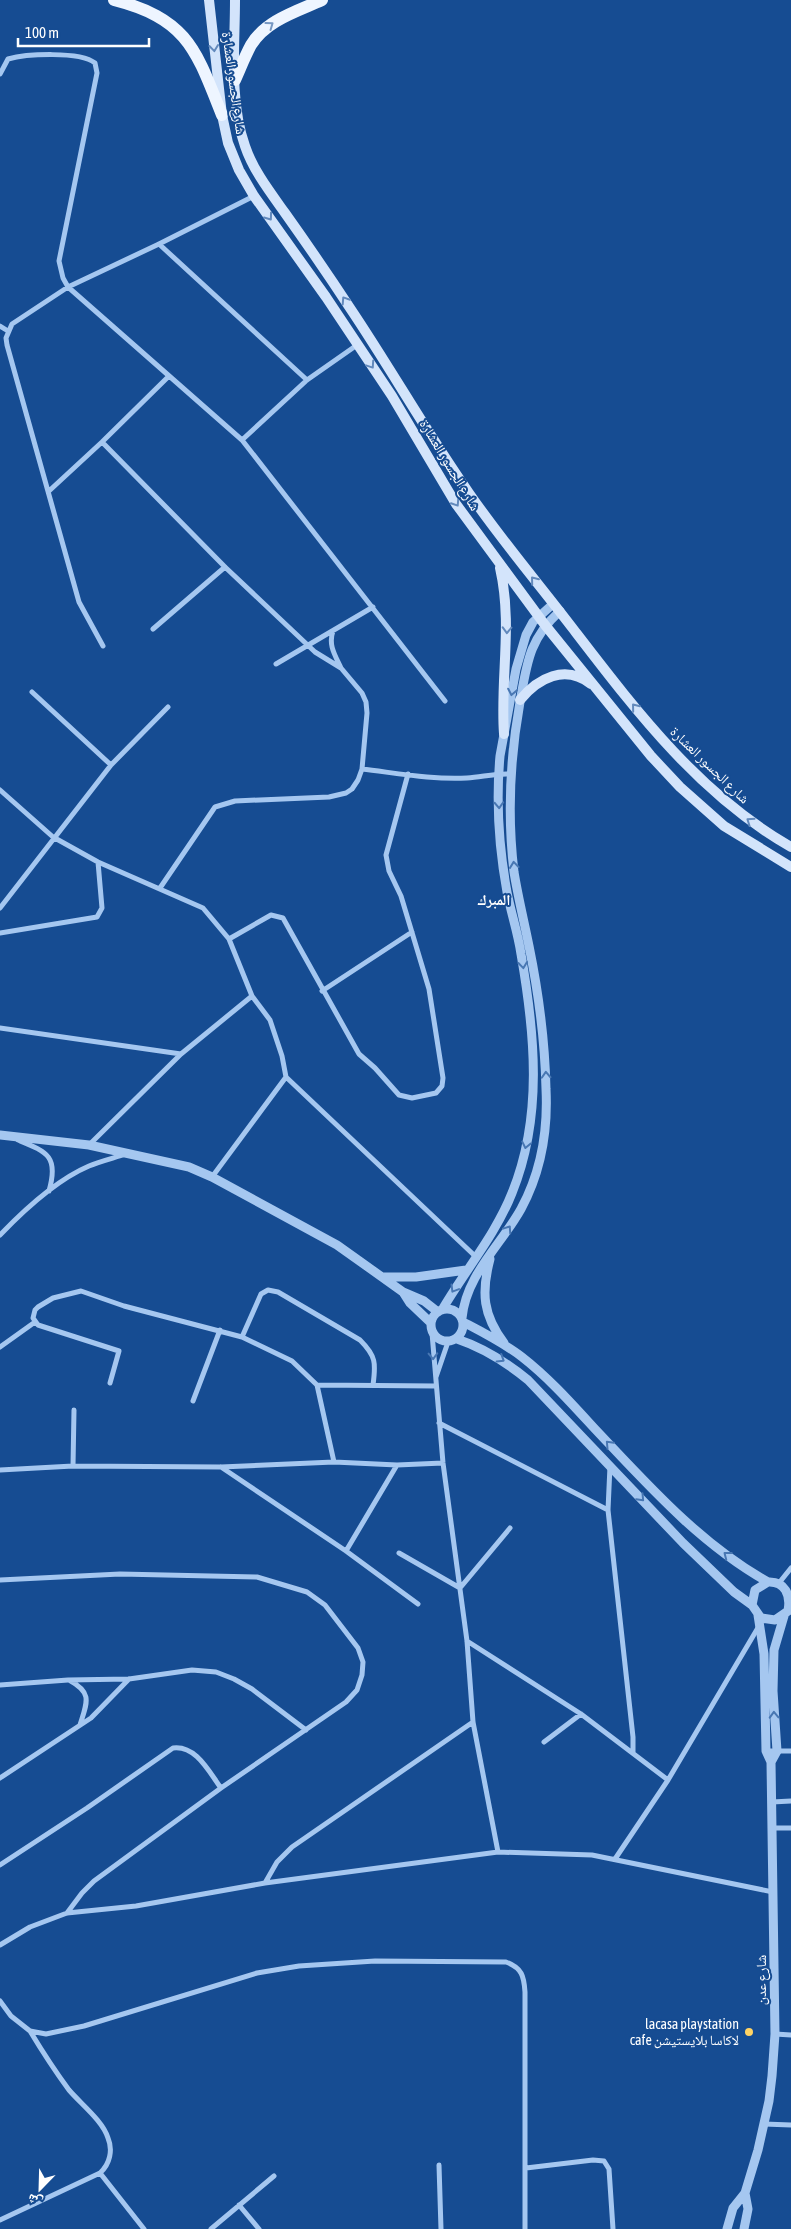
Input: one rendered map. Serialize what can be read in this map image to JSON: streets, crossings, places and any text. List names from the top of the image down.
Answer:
{
  "streets": {
    "main road": ["شارع الجسور العشارة"],
    "street": ["شارع عدن"]
  },
  "districts": ["المبرك"],
  "places": ["lacasa playstation cafe لاكاسا بلايستيشن"],
  "scale_bar": "100 m",
  "north": "bottom left"
}
